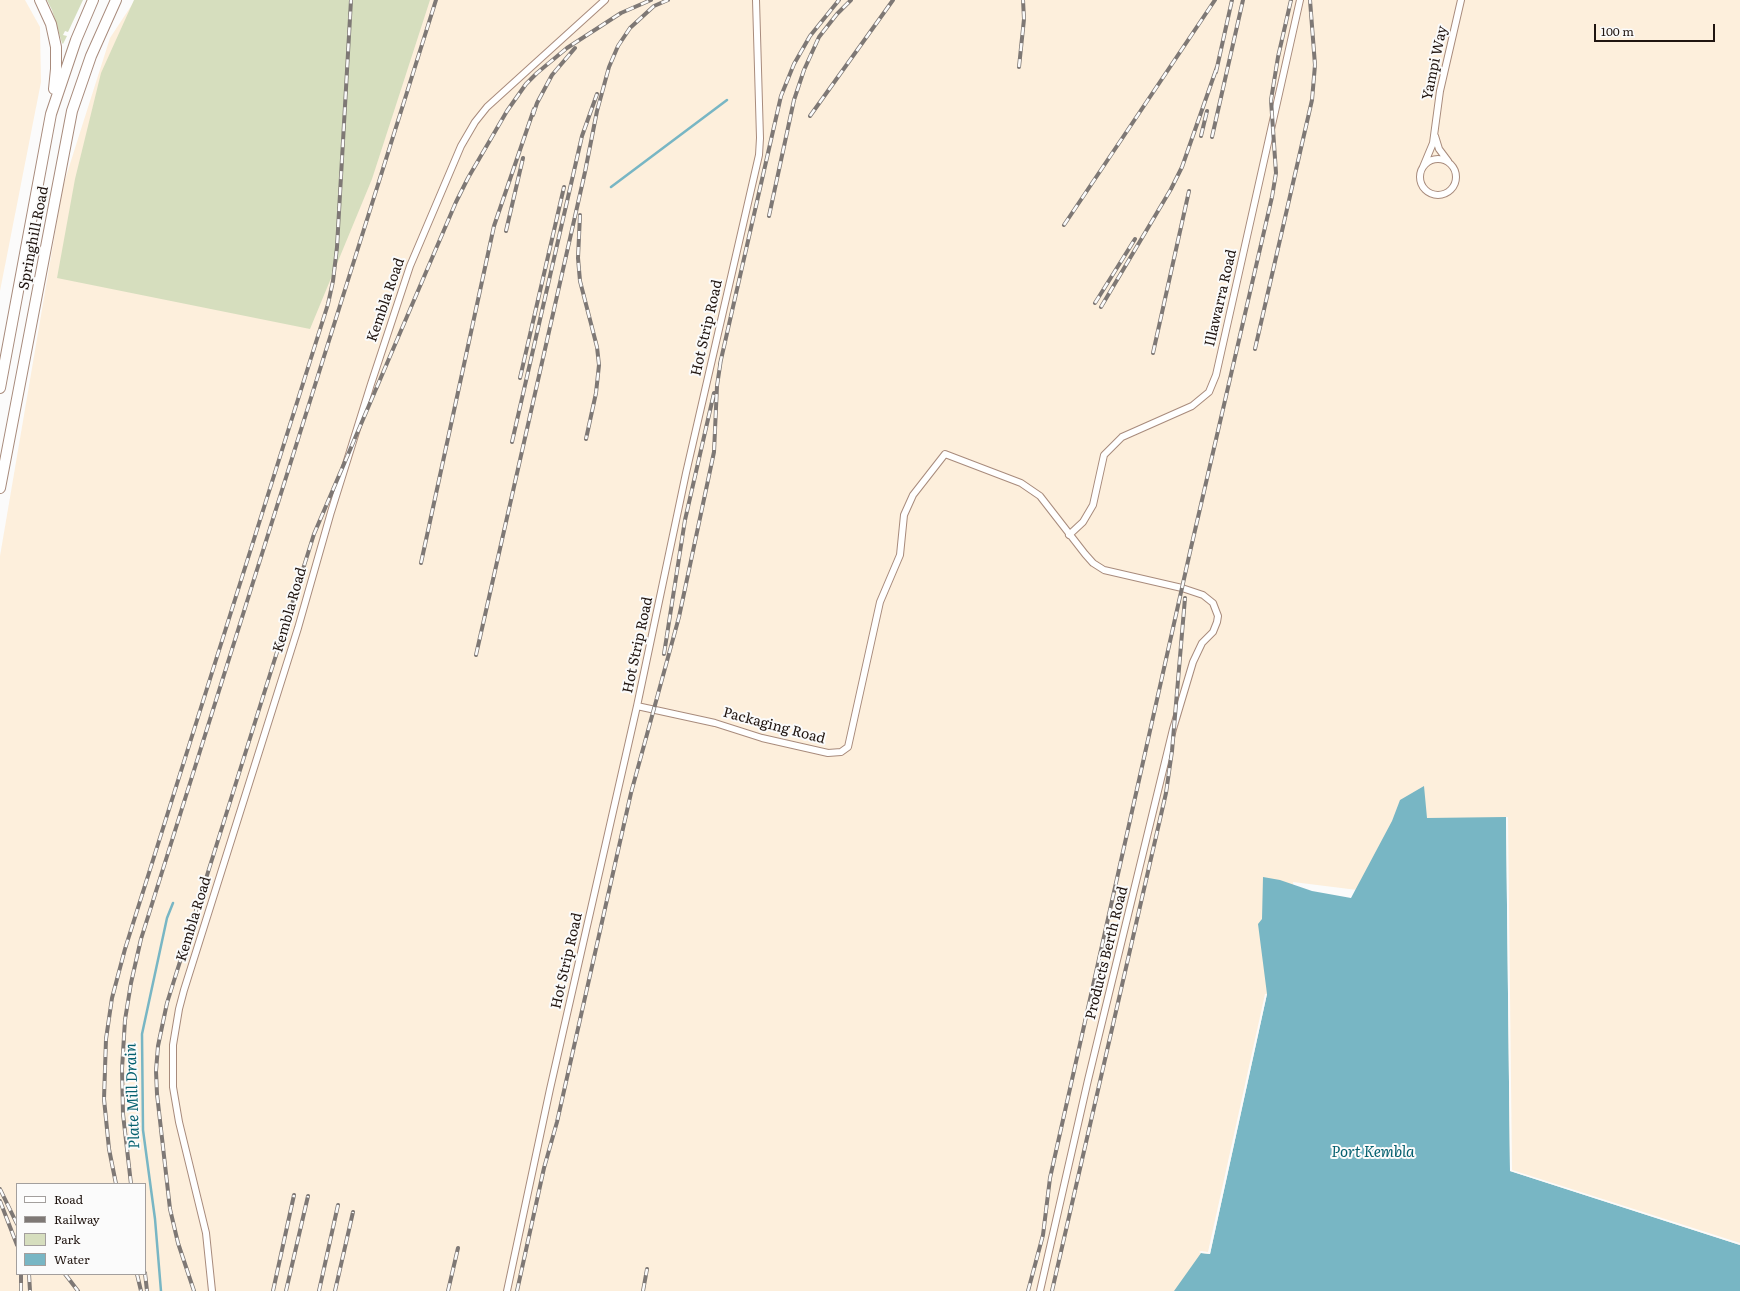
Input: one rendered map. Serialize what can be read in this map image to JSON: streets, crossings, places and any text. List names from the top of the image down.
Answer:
{
  "streets": {
    "main road": ["Springhill Road"],
    "street": [
      "Yampi Way",
      "Illawarra Road",
      "Kembla Road",
      "Hot Strip Road",
      "Packaging Road",
      "Products Berth Road"
    ]
  },
  "crossings": [
    ["Illawarra Road", "Packaging Road"],
    ["Illawarra Road", "Products Berth Road"],
    ["Hot Strip Road", "Packaging Road"],
    ["Packaging Road", "Products Berth Road"]
  ],
  "water": ["Plate Mill Drain", "Port Kembla"],
  "legend": [
    "Road",
    "Railway",
    "Park",
    "Water"
  ],
  "scale_bar": "100 m"
}
